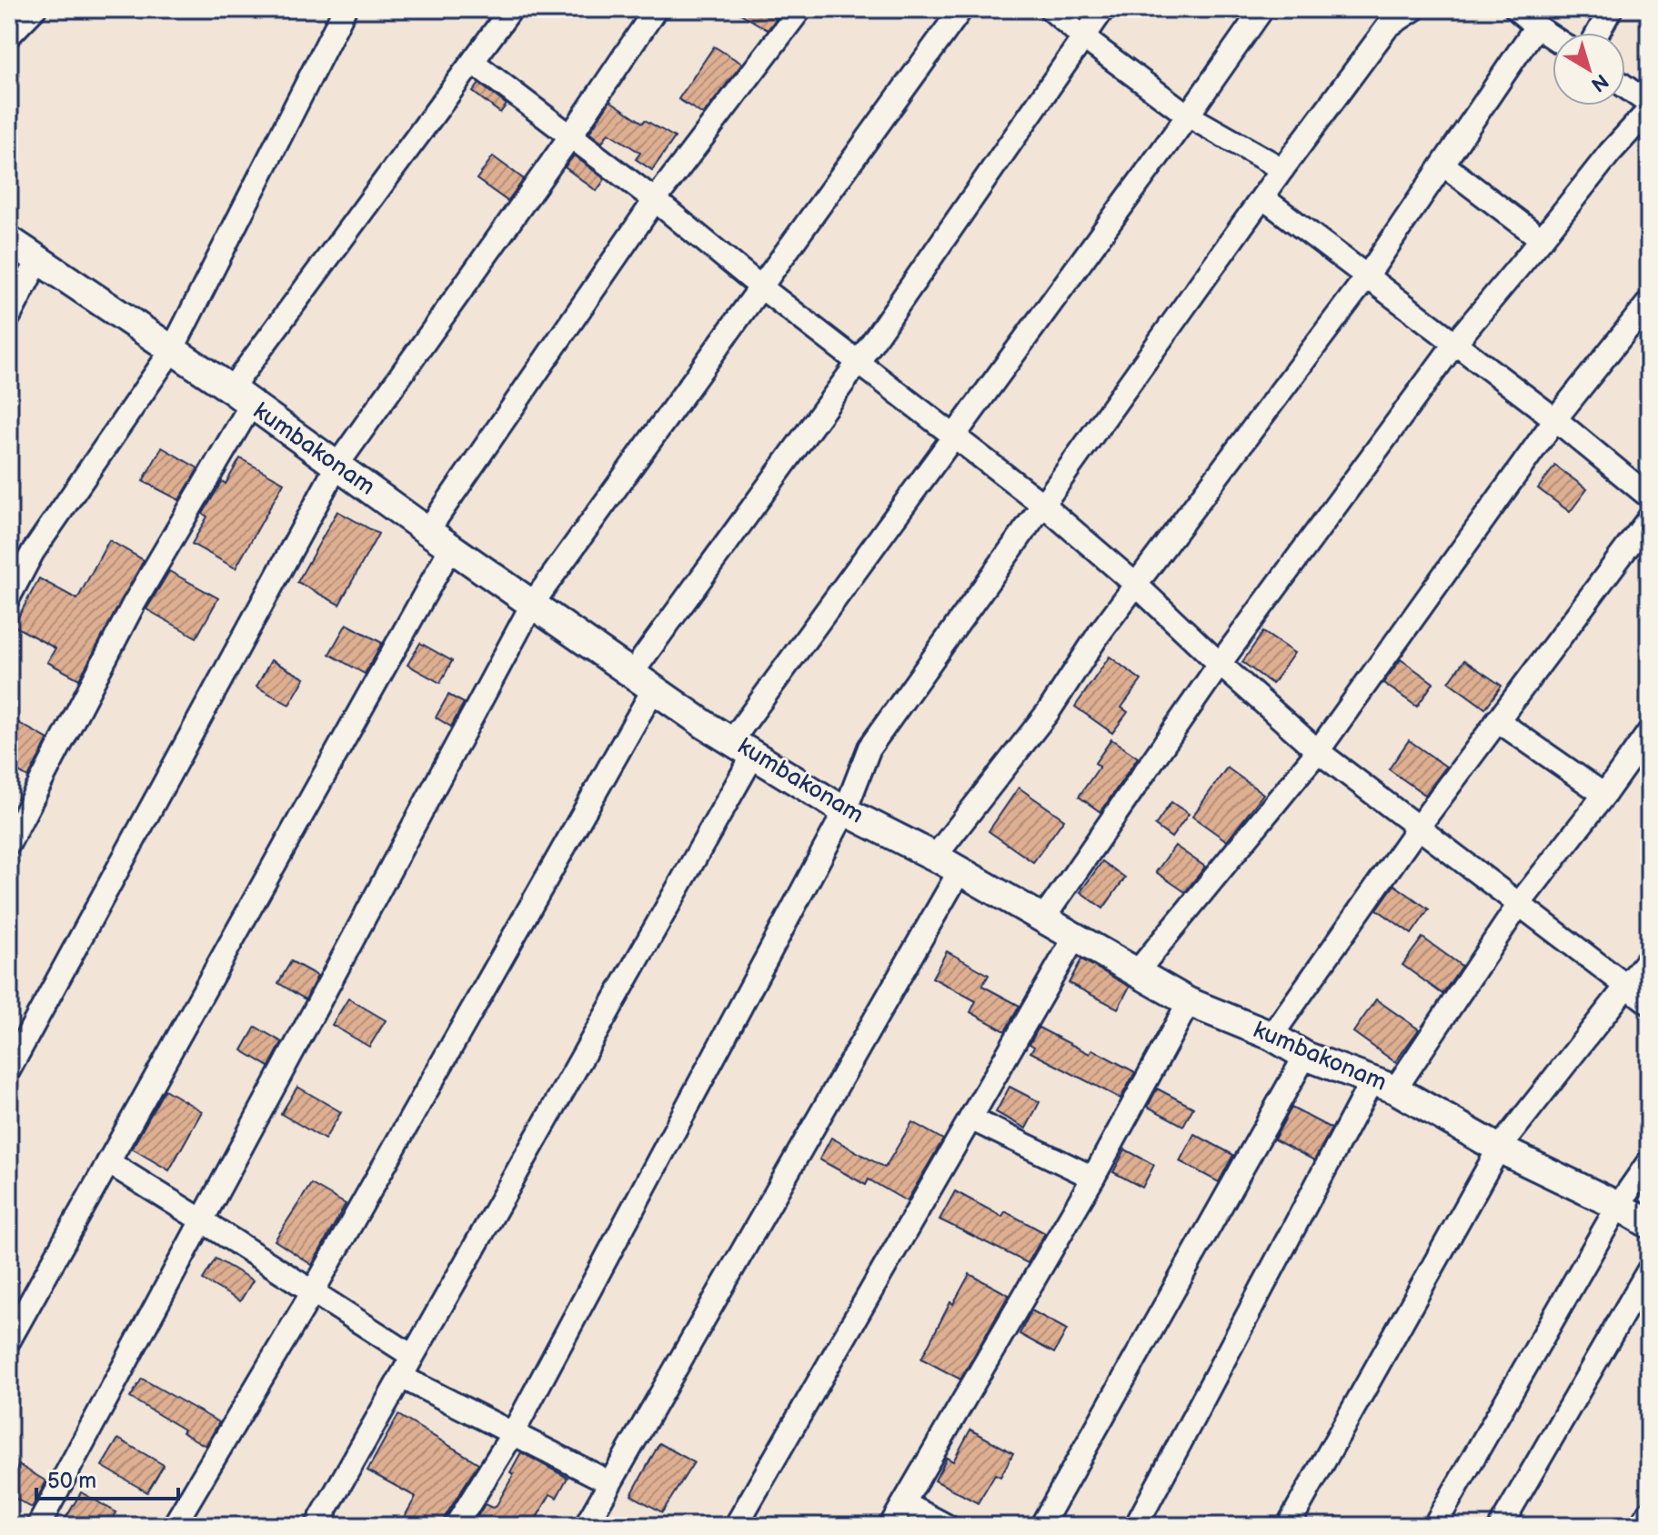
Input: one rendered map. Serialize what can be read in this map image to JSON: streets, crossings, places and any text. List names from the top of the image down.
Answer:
{
  "streets": {
    "street": ["kumbakonam"]
  },
  "scale_bar": "50 m",
  "north": "bottom right"
}
